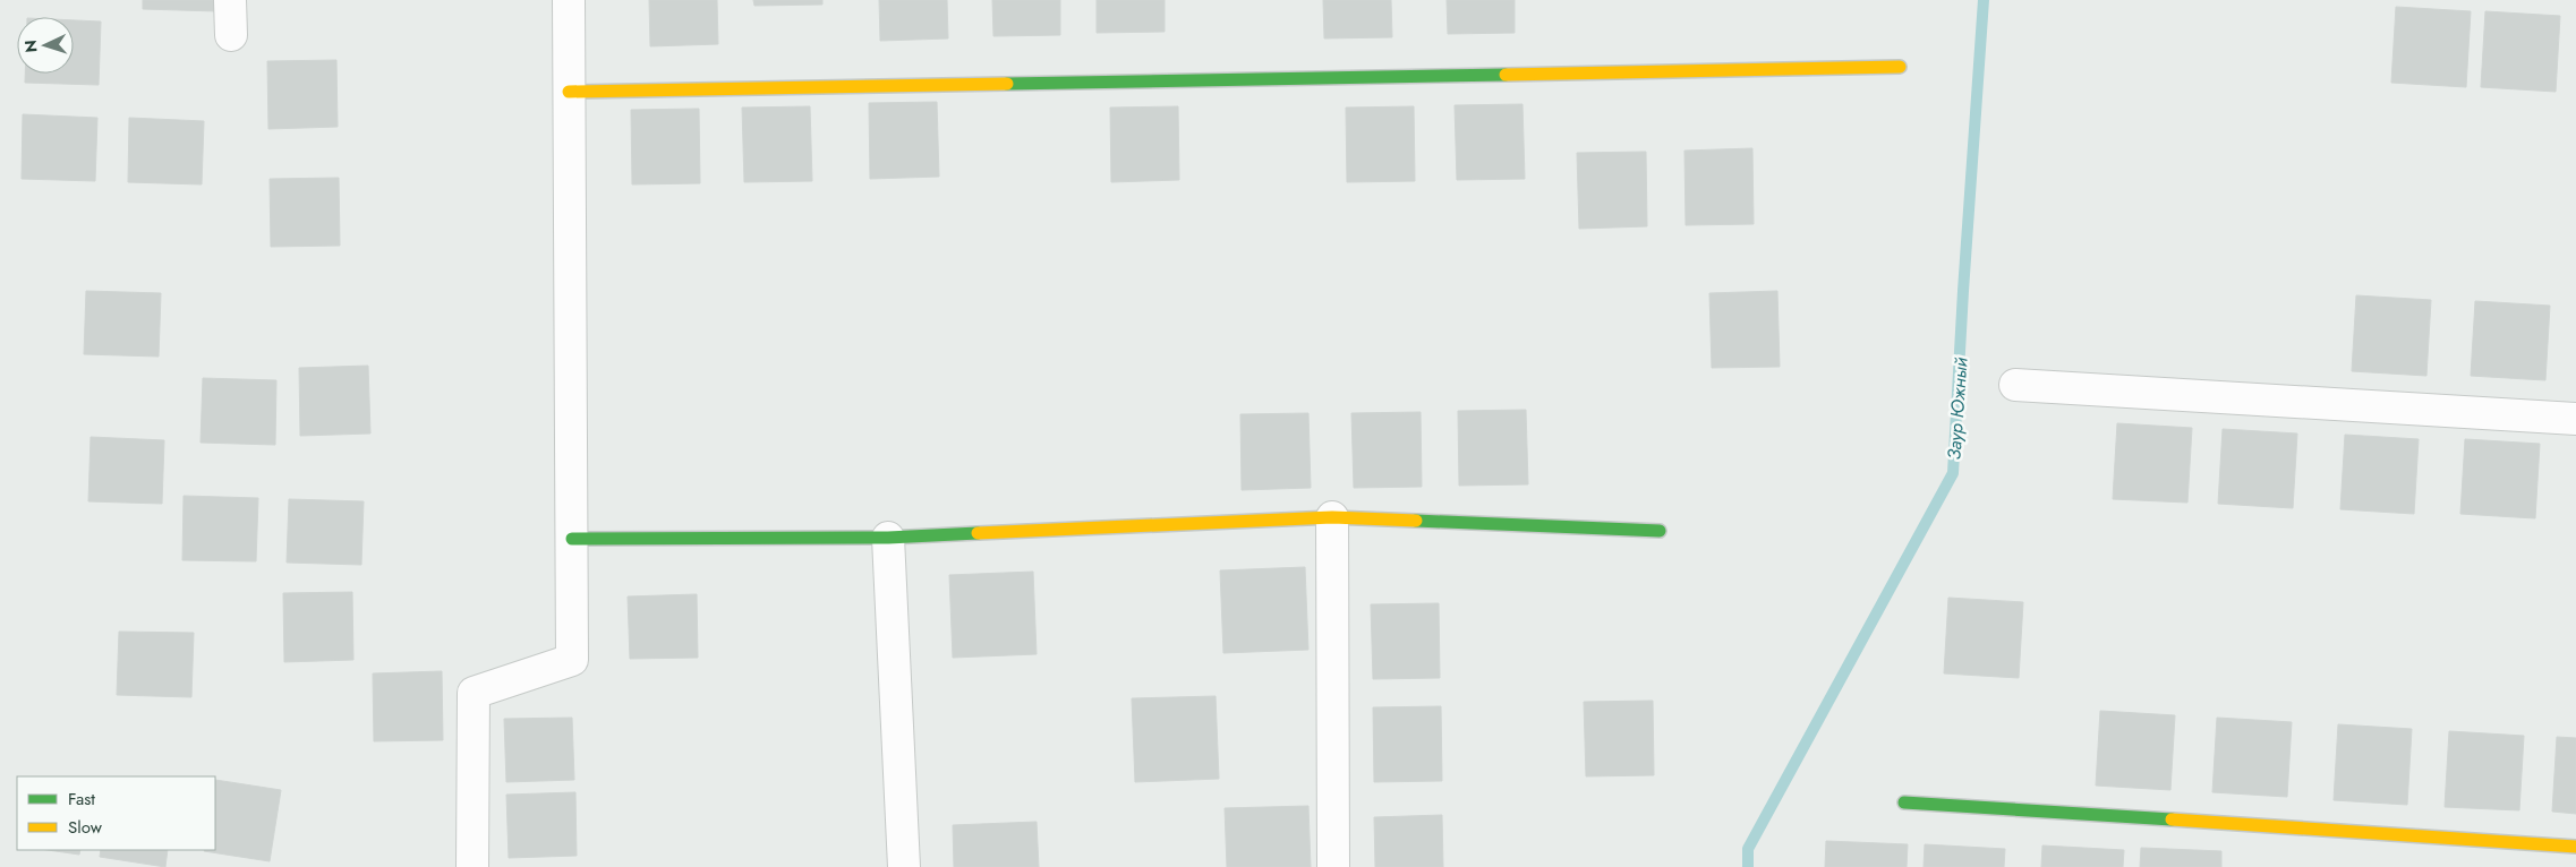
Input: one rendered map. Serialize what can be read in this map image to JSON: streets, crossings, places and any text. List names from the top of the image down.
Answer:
{
  "water": ["Заур Южный"],
  "legend": ["Fast", "Slow"],
  "north": "left"
}
